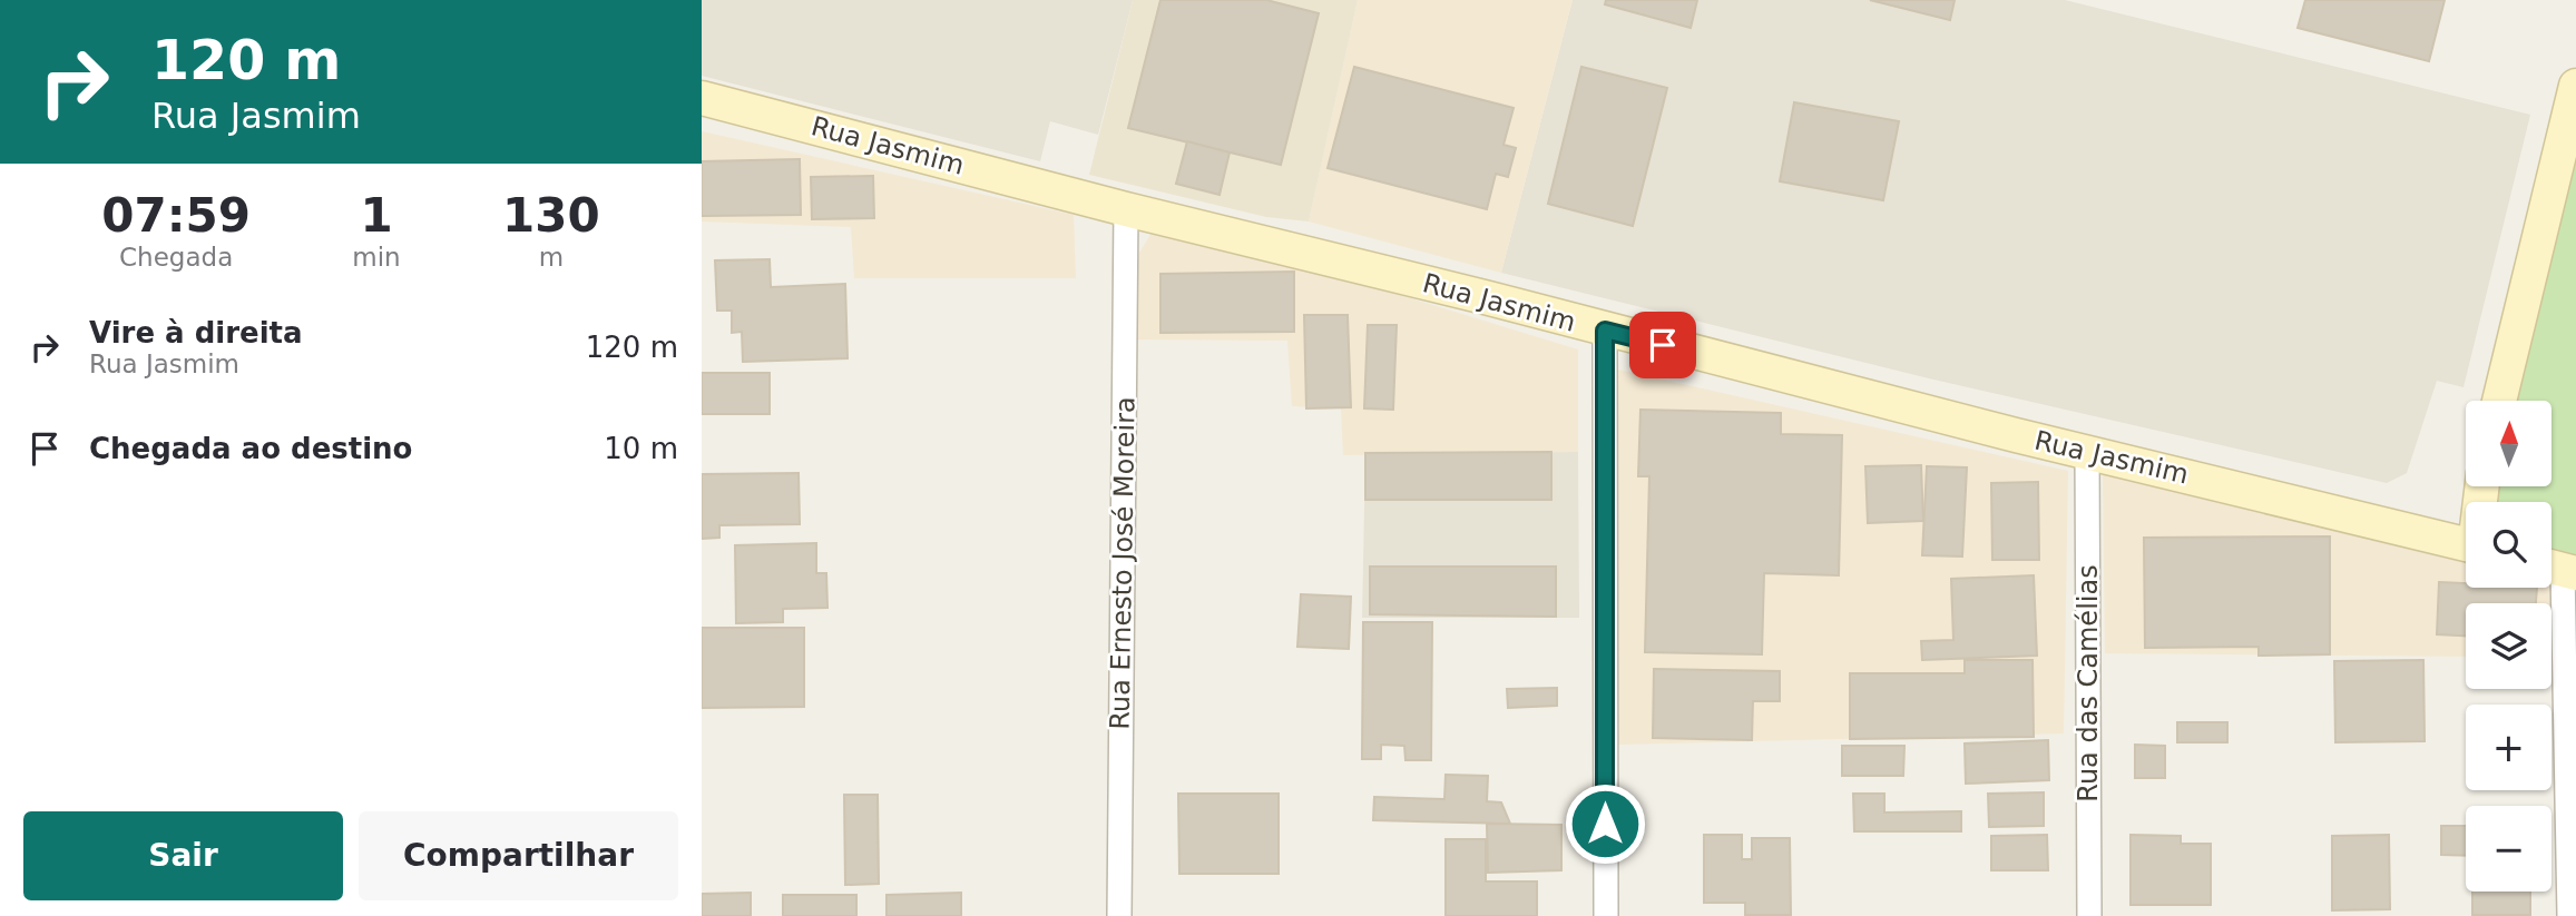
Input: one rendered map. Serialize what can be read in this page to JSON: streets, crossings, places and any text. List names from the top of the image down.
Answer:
{
  "streets": {
    "main road": ["Rua Jasmim"],
    "street": ["Rua Ernesto José Moreira", "Rua das Camélias"]
  },
  "crossings": [
    ["Rua Jasmim", "Rua Ernesto José Moreira"],
    ["Rua Jasmim", "Rua das Camélias"]
  ],
  "north": "top",
  "page": {
    "turn": ["120 m", "Rua Jasmim"],
    "eta": [
      "07:59",
      "Chegada",
      "1",
      "min",
      "130",
      "m"
    ],
    "list": [
      {
        "name": "Vire à direita",
        "note": "Rua Jasmim",
        "value": "120 m"
      },
      {
        "name": "Chegada ao destino",
        "value": "10 m"
      }
    ],
    "map_buttons": ["+", "−"],
    "buttons": ["Sair", "Compartilhar"]
  }
}
